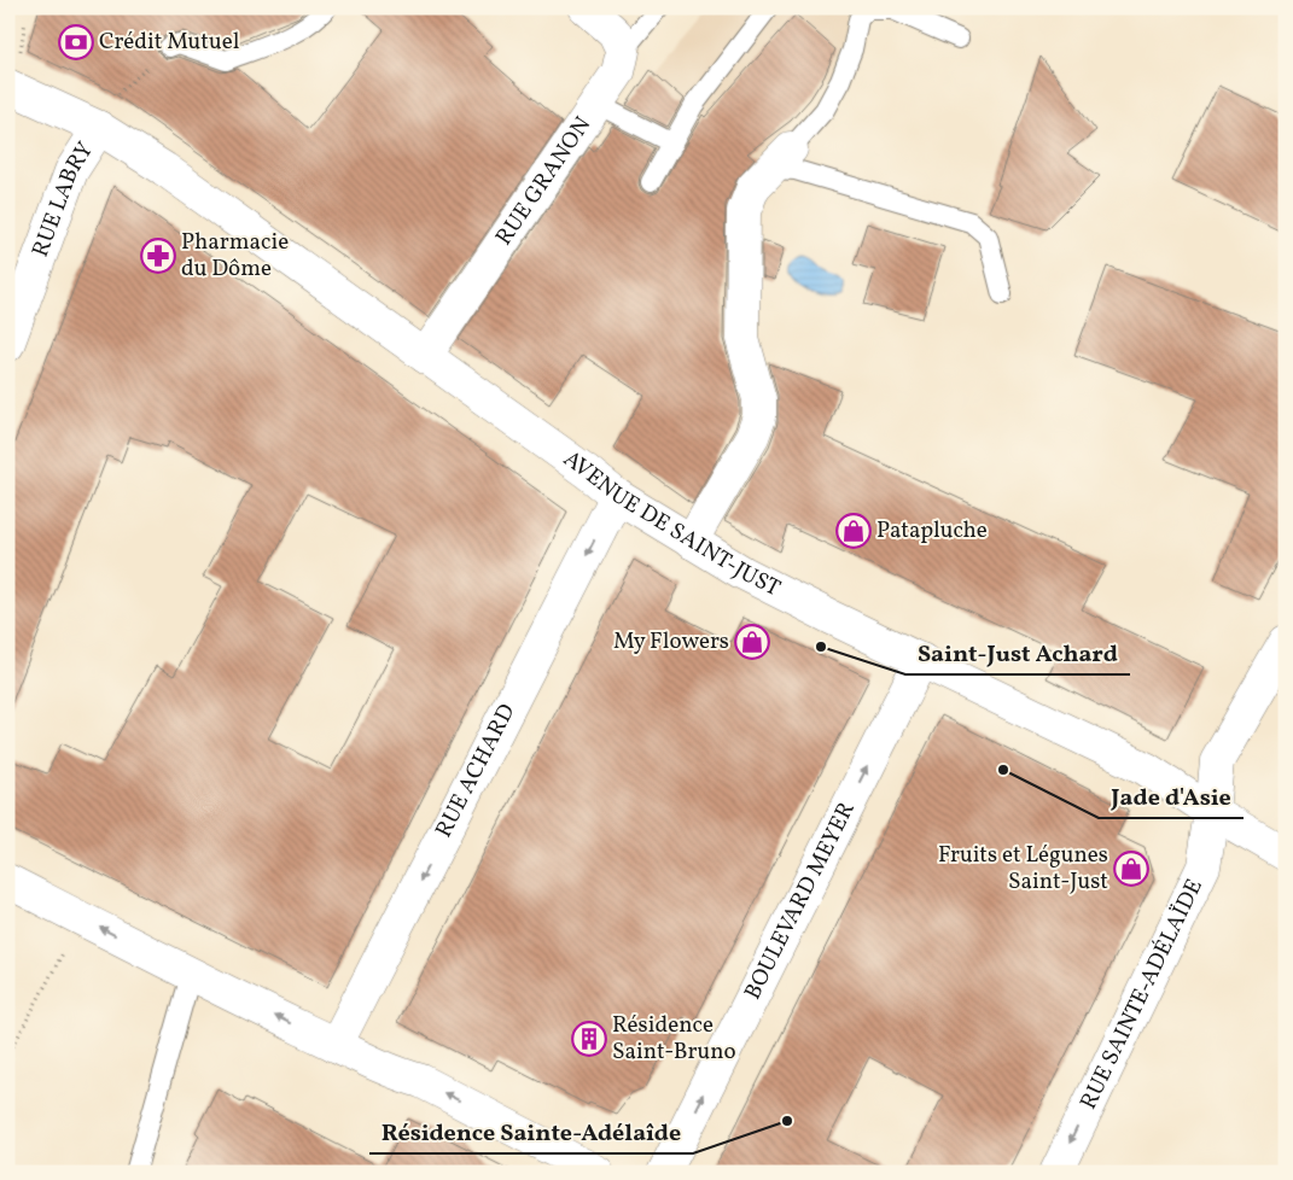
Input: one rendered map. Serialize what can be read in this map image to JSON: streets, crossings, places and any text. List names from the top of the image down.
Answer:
{
  "streets": {
    "street": [
      "RUE GRANON",
      "RUE LABRY",
      "AVENUE DE SAINT-JUST",
      "RUE ACHARD",
      "BOULEVARD MEYER",
      "RUE SAINTE-ADÉLAÏDE"
    ]
  },
  "crossings": [
    ["RUE GRANON", "AVENUE DE SAINT-JUST"],
    ["RUE LABRY", "AVENUE DE SAINT-JUST"],
    ["AVENUE DE SAINT-JUST", "RUE ACHARD"],
    ["AVENUE DE SAINT-JUST", "BOULEVARD MEYER"],
    ["AVENUE DE SAINT-JUST", "RUE SAINTE-ADÉLAÏDE"]
  ],
  "one_way": ["RUE ACHARD", "BOULEVARD MEYER", "RUE SAINTE-ADÉLAÏDE"],
  "places": {
    "bank": ["Crédit Mutuel"],
    "pharmacy": ["Pharmacie du Dôme"],
    "shop": ["Patapluche", "My Flowers", "Fruits et Légunes Saint-Just"],
    "other": ["Saint-Just Achard", "Jade d'Asie", "Résidence Sainte-Adélaîde"],
    "building": ["Résidence Saint-Bruno"]
  }
}
